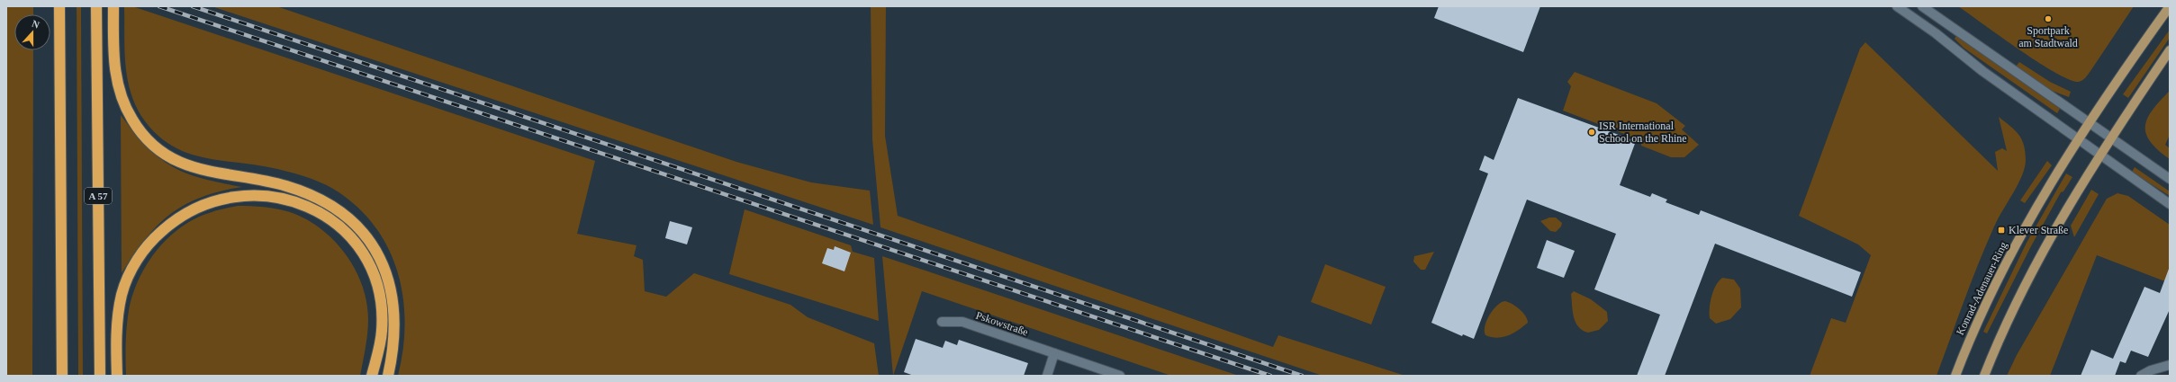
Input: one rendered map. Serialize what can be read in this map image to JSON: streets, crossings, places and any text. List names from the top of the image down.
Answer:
{
  "streets": {
    "highway": ["A 57"],
    "main road": ["Konrad-Adenauer-Ring"],
    "street": ["Pskowstraße"]
  },
  "places": {
    "other": ["Sportpark am Stadtwald", "ISR International School on the Rhine"],
    "transit": ["Klever Straße"]
  },
  "north": "top"
}
